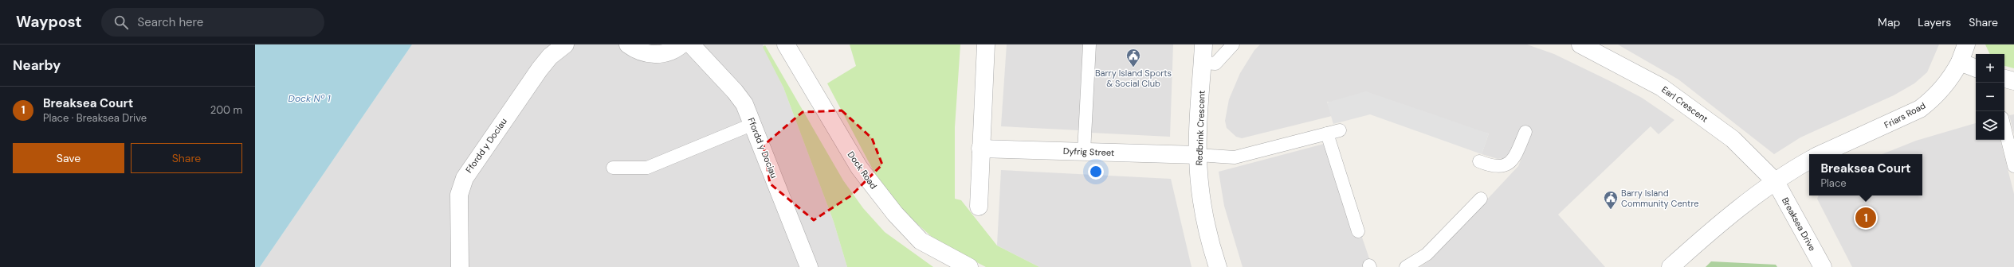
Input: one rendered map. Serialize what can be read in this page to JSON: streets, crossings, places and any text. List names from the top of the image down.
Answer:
{
  "streets": {
    "street": [
      "Earl Crescent",
      "Friars Road",
      "Redbrink Crescent",
      "Ffordd y Dociau",
      "Dyfrig Street",
      "Dock Road",
      "Breaksea Drive"
    ]
  },
  "crossings": [
    ["Earl Crescent", "Breaksea Drive"],
    ["Redbrink Crescent", "Dyfrig Street"]
  ],
  "water": ["Dock Nº 1"],
  "places": {
    "public building": ["Barry Island Sports & Social Club", "Barry Island Community Centre"]
  },
  "page": {
    "header": "Waypost",
    "search": "Search here",
    "nav": ["Map", "Layers", "Share"],
    "heading": "Nearby",
    "map_buttons": ["+", "−"],
    "list": [
      {
        "mark": "1",
        "name": "Breaksea Court",
        "note": "Place · Breaksea Drive",
        "value": "200 m"
      }
    ],
    "buttons": ["Save", "Share"],
    "popup": ["Breaksea Court", "Place"],
    "pins": "1"
  }
}
